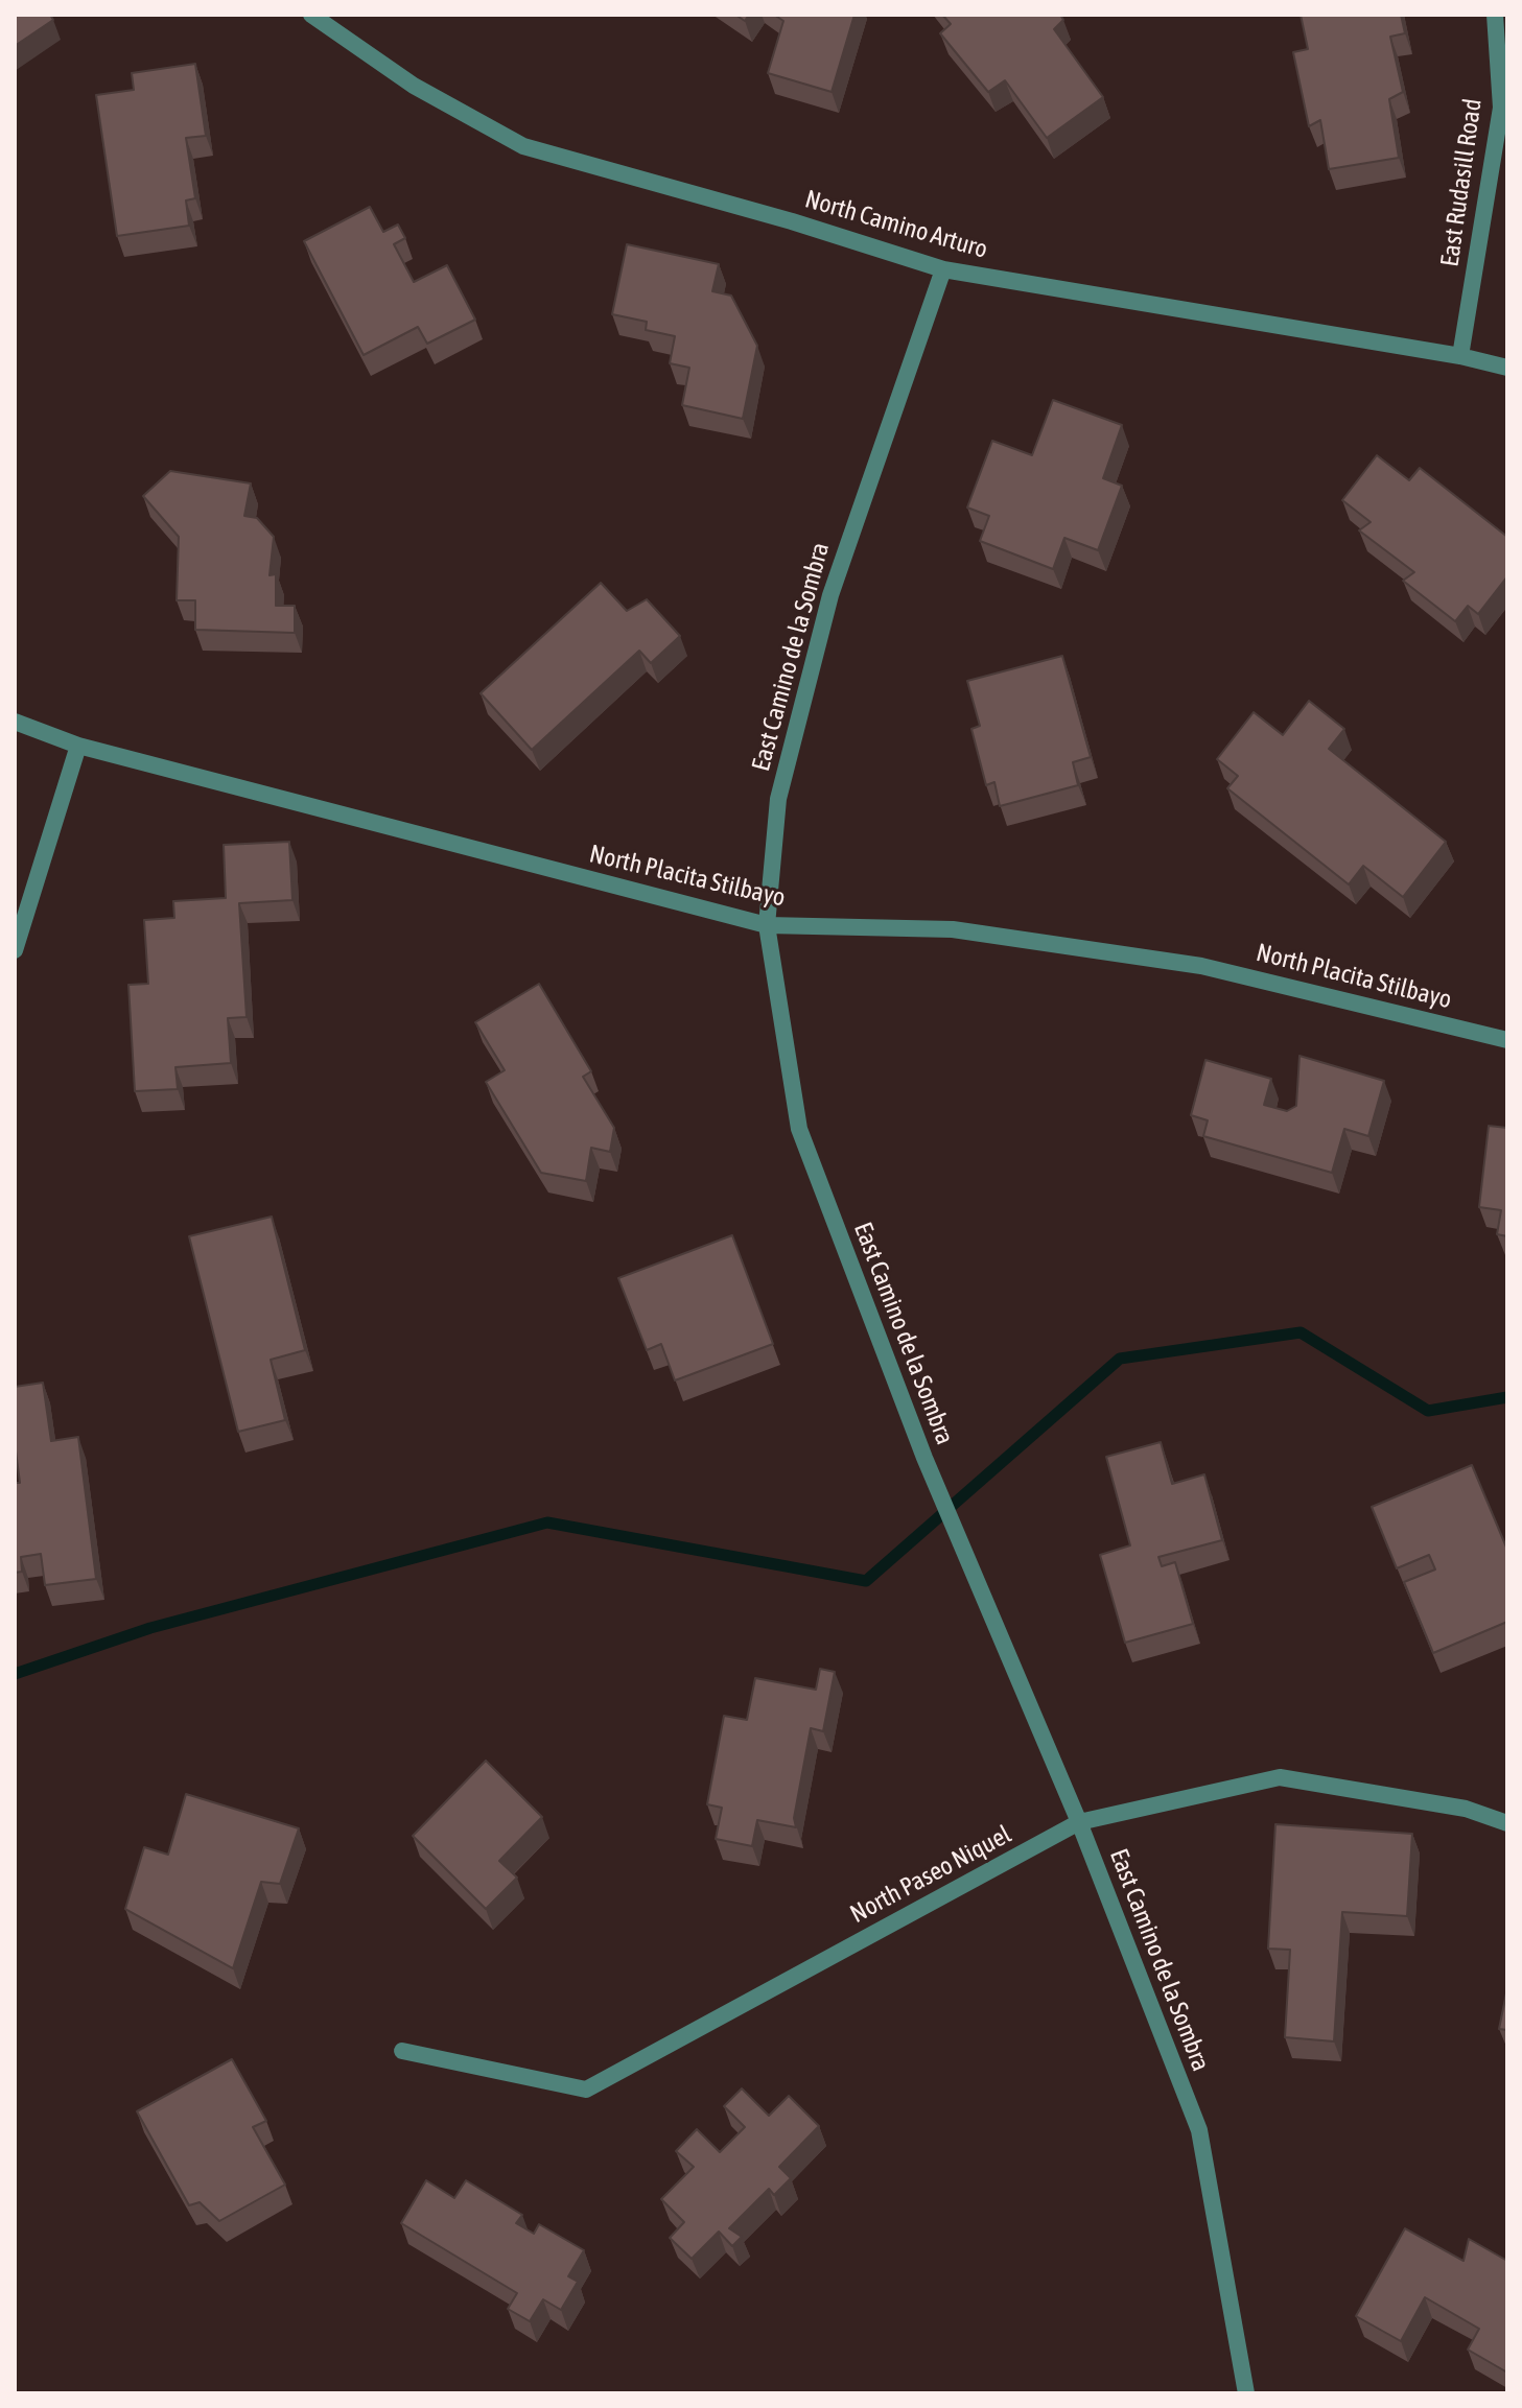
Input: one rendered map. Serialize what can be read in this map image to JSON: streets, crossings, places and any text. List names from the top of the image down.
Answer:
{
  "streets": {
    "street": [
      "East Rudasill Road",
      "North Camino Arturo",
      "East Camino de la Sombra",
      "North Placita Stilbayo",
      "North Paseo Niquel"
    ]
  },
  "crossings": [
    ["East Rudasill Road", "North Camino Arturo"],
    ["North Camino Arturo", "East Camino de la Sombra"],
    ["East Camino de la Sombra", "North Placita Stilbayo"],
    ["East Camino de la Sombra", "North Paseo Niquel"]
  ]
}
